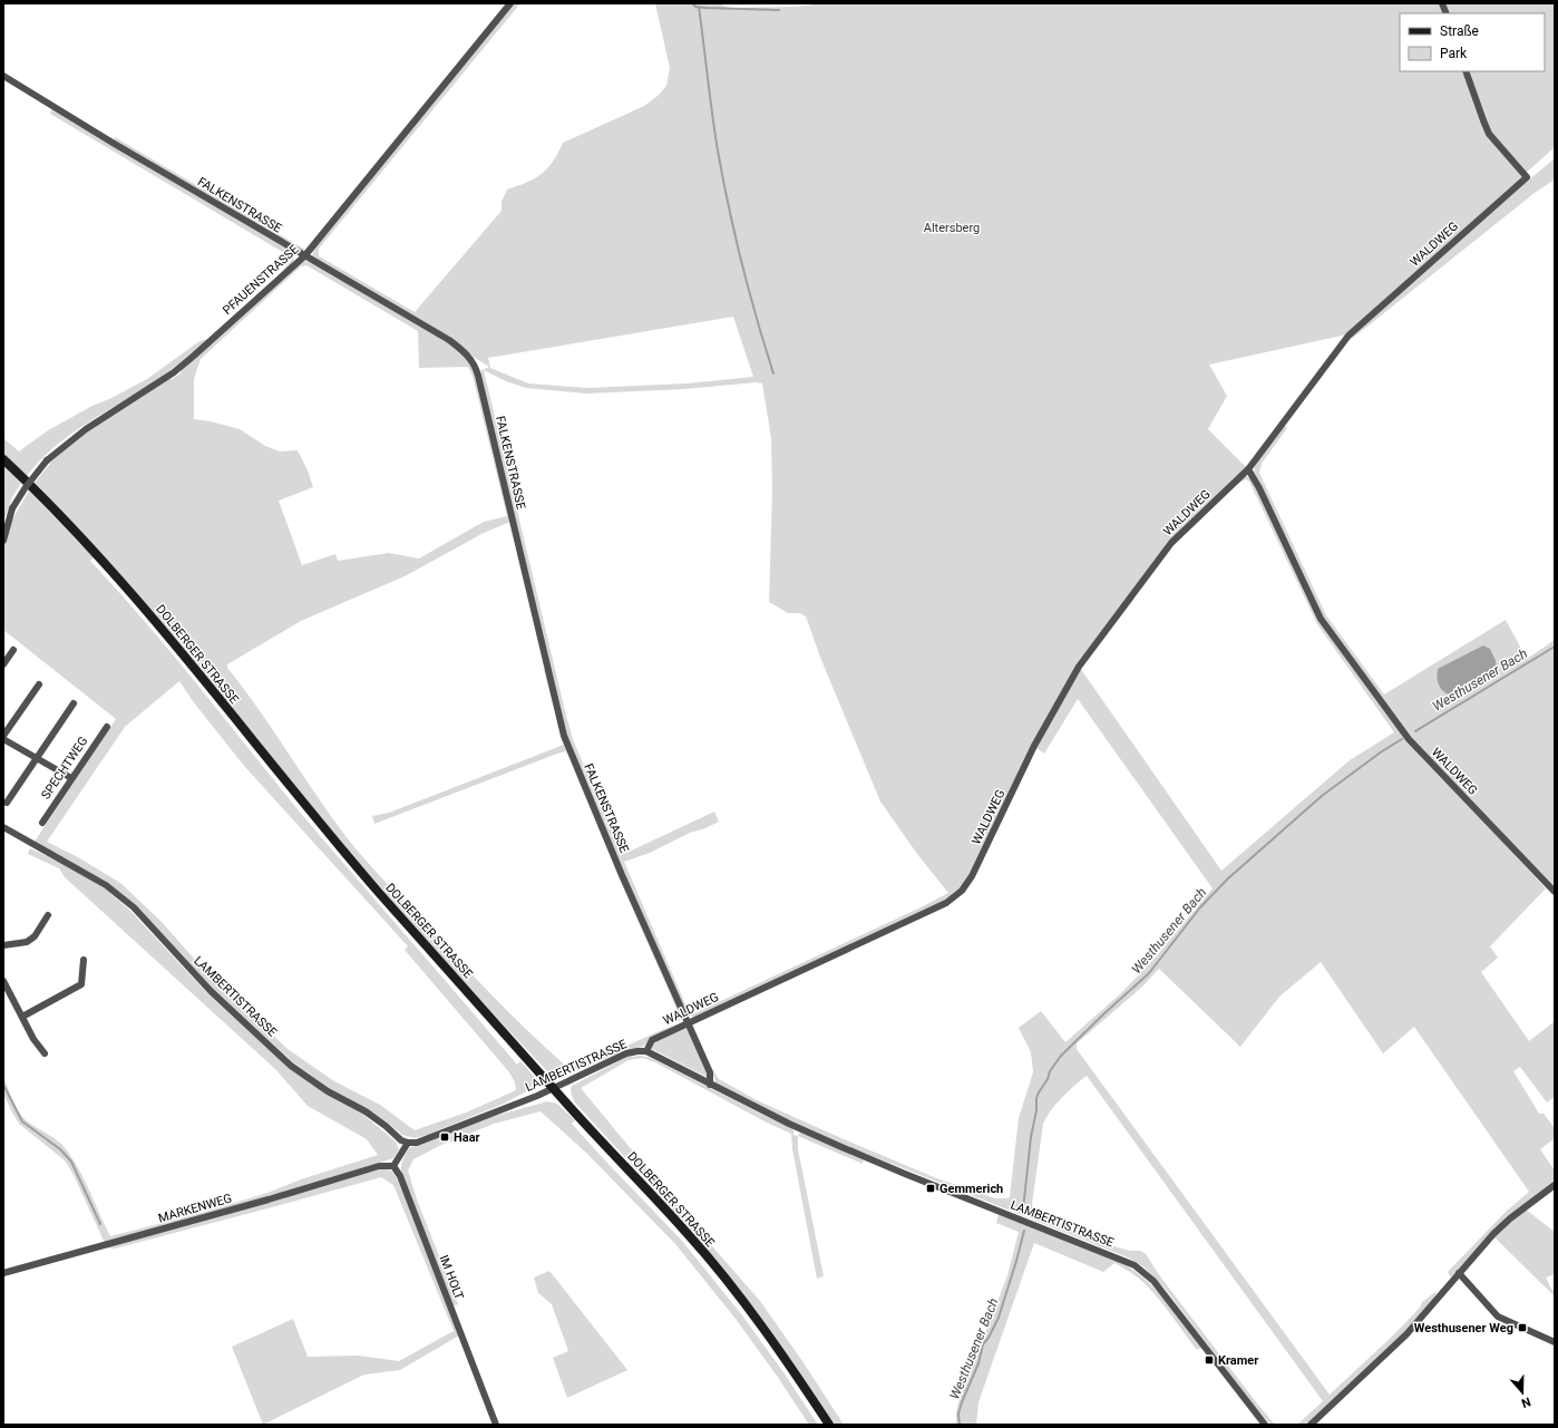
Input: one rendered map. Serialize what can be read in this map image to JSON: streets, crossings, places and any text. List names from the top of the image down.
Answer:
{
  "streets": {
    "main road": ["DOLBERGER STRASSE"],
    "street": [
      "FALKENSTRASSE",
      "WALDWEG",
      "PFAUENSTRASSE",
      "SPECHTWEG",
      "LAMBERTISTRASSE",
      "MARKENWEG",
      "IM HOLT"
    ]
  },
  "crossings": [
    ["FALKENSTRASSE", "WALDWEG"],
    ["FALKENSTRASSE", "PFAUENSTRASSE"],
    ["FALKENSTRASSE", "LAMBERTISTRASSE"],
    ["WALDWEG", "LAMBERTISTRASSE"],
    ["DOLBERGER STRASSE", "LAMBERTISTRASSE"],
    ["MARKENWEG", "IM HOLT"]
  ],
  "water": ["Westhusener Bach"],
  "parks": ["Altersberg"],
  "places": {
    "transit": [
      "Haar",
      "Gemmerich",
      "Westhusener Weg",
      "Kramer"
    ]
  },
  "legend": ["Straße", "Park"],
  "north": "bottom"
}
